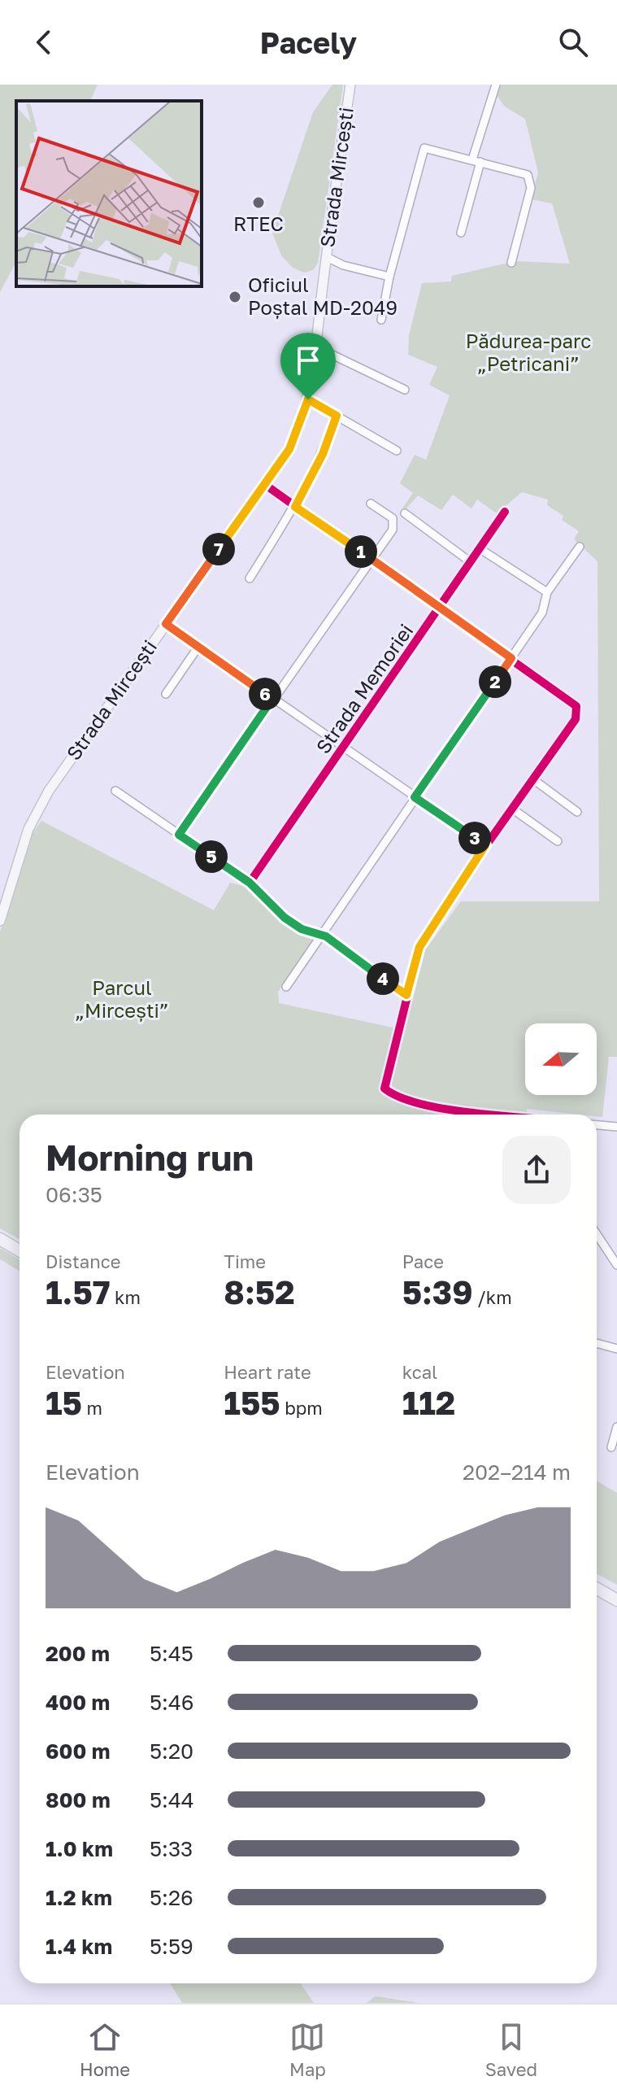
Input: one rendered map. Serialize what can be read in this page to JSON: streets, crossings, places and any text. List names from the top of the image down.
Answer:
{
  "streets": {
    "main road": ["Strada Mircești"],
    "street": ["Strada Memoriei"]
  },
  "parks": ["Pădurea-parc „Petricani”", "Parcul „Mircești”"],
  "places": ["RTEC", "Oficiul Poștal MD-2049"],
  "north": "left",
  "page": {
    "header": "Pacely",
    "pins": [
      "7",
      "1",
      "2",
      "6",
      "3",
      "5",
      "4"
    ],
    "heading": ["Morning run", "06:35"],
    "stats": [
      ["Distance", "1.57 km"],
      ["Time", "8:52"],
      ["Pace", "5:39 /km"],
      ["Elevation", "15 m"],
      ["Heart rate", "155 bpm"],
      ["kcal", "112"]
    ],
    "chart": ["Elevation", "202–214 m"],
    "list": [
      {
        "name": "200 m",
        "note": "5:45"
      },
      {
        "name": "400 m",
        "note": "5:46"
      },
      {
        "name": "600 m",
        "note": "5:20"
      },
      {
        "name": "800 m",
        "note": "5:44"
      },
      {
        "name": "1.0 km",
        "note": "5:33"
      },
      {
        "name": "1.2 km",
        "note": "5:26"
      },
      {
        "name": "1.4 km",
        "note": "5:59"
      }
    ],
    "tabs": ["Home", "Map", "Saved"]
  }
}
